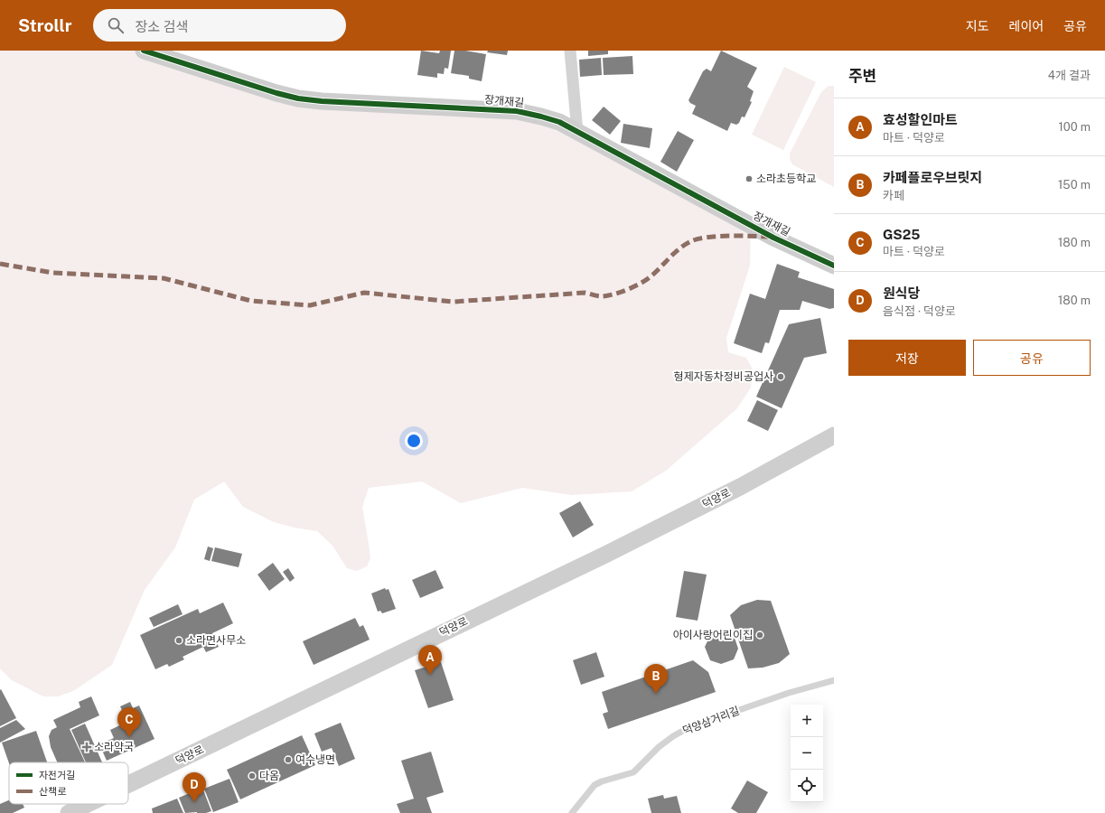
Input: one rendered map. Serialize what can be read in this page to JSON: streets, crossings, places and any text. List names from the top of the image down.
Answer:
{
  "streets": {
    "main road": ["장개재길", "덕양로"],
    "lane": ["덕양삼거리길"]
  },
  "places": {
    "other": [
      "소라초등학교",
      "형제자동차정비공업사",
      "아이사랑어린이집",
      "소라면사무소",
      "여수냉면",
      "다옴"
    ],
    "health": ["소라약국"]
  },
  "legend": ["자전거길", "산책로"],
  "page": {
    "header": "Strollr",
    "search": "장소 검색",
    "nav": ["지도", "레이어", "공유"],
    "heading": ["주변", "4개 결과"],
    "list": [
      {
        "mark": "A",
        "name": "효성할인마트",
        "note": "마트 · 덕양로",
        "value": "100 m"
      },
      {
        "mark": "B",
        "name": "카페플로우브릿지",
        "note": "카페",
        "value": "150 m"
      },
      {
        "mark": "C",
        "name": "GS25",
        "note": "마트 · 덕양로",
        "value": "180 m"
      },
      {
        "mark": "D",
        "name": "원식당",
        "note": "음식점 · 덕양로",
        "value": "180 m"
      }
    ],
    "buttons": ["저장", "공유"],
    "pins": [
      "A",
      "B",
      "C",
      "D"
    ],
    "map_buttons": ["+", "−"]
  }
}
